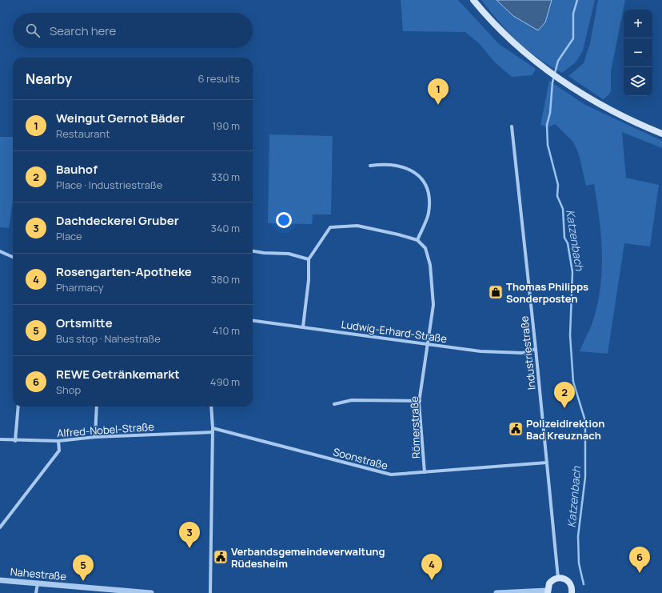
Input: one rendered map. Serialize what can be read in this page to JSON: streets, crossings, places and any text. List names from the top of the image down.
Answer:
{
  "streets": {
    "street": [
      "Ludwig-Erhard-Straße",
      "Industriestraße",
      "Römerstraße",
      "Alfred-Nobel-Straße",
      "Soonstraße",
      "Nahestraße"
    ]
  },
  "crossings": [
    ["Ludwig-Erhard-Straße", "Industriestraße"],
    ["Ludwig-Erhard-Straße", "Römerstraße"],
    ["Industriestraße", "Soonstraße"],
    ["Römerstraße", "Soonstraße"]
  ],
  "water": ["Katzenbach"],
  "places": {
    "shop": ["Thomas Philipps Sonderposten"],
    "public building": ["Polizeidirektion Bad Kreuznach", "Verbandsgemeindeverwaltung Rüdesheim"]
  },
  "page": {
    "map_buttons": ["+", "−"],
    "search": "Search here",
    "heading": ["Nearby", "6 results"],
    "pins": [
      "1",
      "2",
      "3",
      "6",
      "4",
      "5"
    ],
    "list": [
      {
        "mark": "1",
        "name": "Weingut Gernot Bäder",
        "note": "Restaurant",
        "value": "190 m"
      },
      {
        "mark": "2",
        "name": "Bauhof",
        "note": "Place · Industriestraße",
        "value": "330 m"
      },
      {
        "mark": "3",
        "name": "Dachdeckerei Gruber",
        "note": "Place",
        "value": "340 m"
      },
      {
        "mark": "4",
        "name": "Rosengarten-Apotheke",
        "note": "Pharmacy",
        "value": "380 m"
      },
      {
        "mark": "5",
        "name": "Ortsmitte",
        "note": "Bus stop · Nahestraße",
        "value": "410 m"
      },
      {
        "mark": "6",
        "name": "REWE Getränkemarkt",
        "note": "Shop",
        "value": "490 m"
      }
    ]
  }
}
